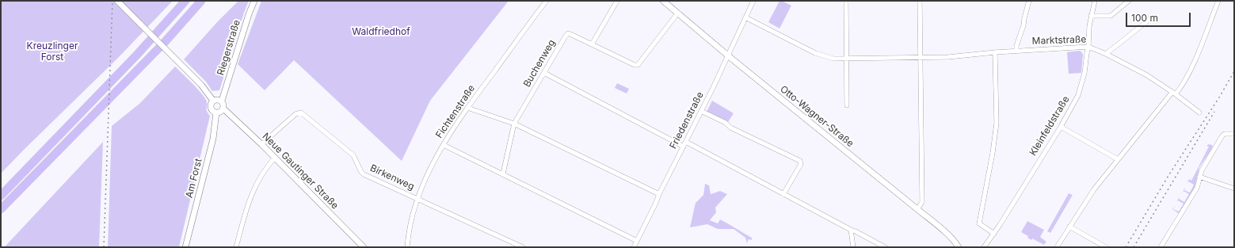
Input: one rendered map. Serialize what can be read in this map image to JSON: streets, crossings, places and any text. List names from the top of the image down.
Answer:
{
  "streets": {
    "street": [
      "Marktstraße",
      "Riegerstraße",
      "Buchenweg",
      "Fichtenstraße",
      "Otto-Wagner-Straße",
      "Friedenstraße",
      "Kleinfeldstraße",
      "Neue Gautinger Straße",
      "Birkenweg",
      "Am Forst"
    ]
  },
  "crossings": [
    ["Marktstraße", "Friedenstraße"],
    ["Marktstraße", "Kleinfeldstraße"],
    ["Riegerstraße", "Neue Gautinger Straße"],
    ["Riegerstraße", "Am Forst"],
    ["Fichtenstraße", "Birkenweg"],
    ["Otto-Wagner-Straße", "Friedenstraße"],
    ["Neue Gautinger Straße", "Birkenweg"],
    ["Neue Gautinger Straße", "Am Forst"]
  ],
  "parks": ["Waldfriedhof", "Kreuzlinger Forst"],
  "scale_bar": "100 m"
}
